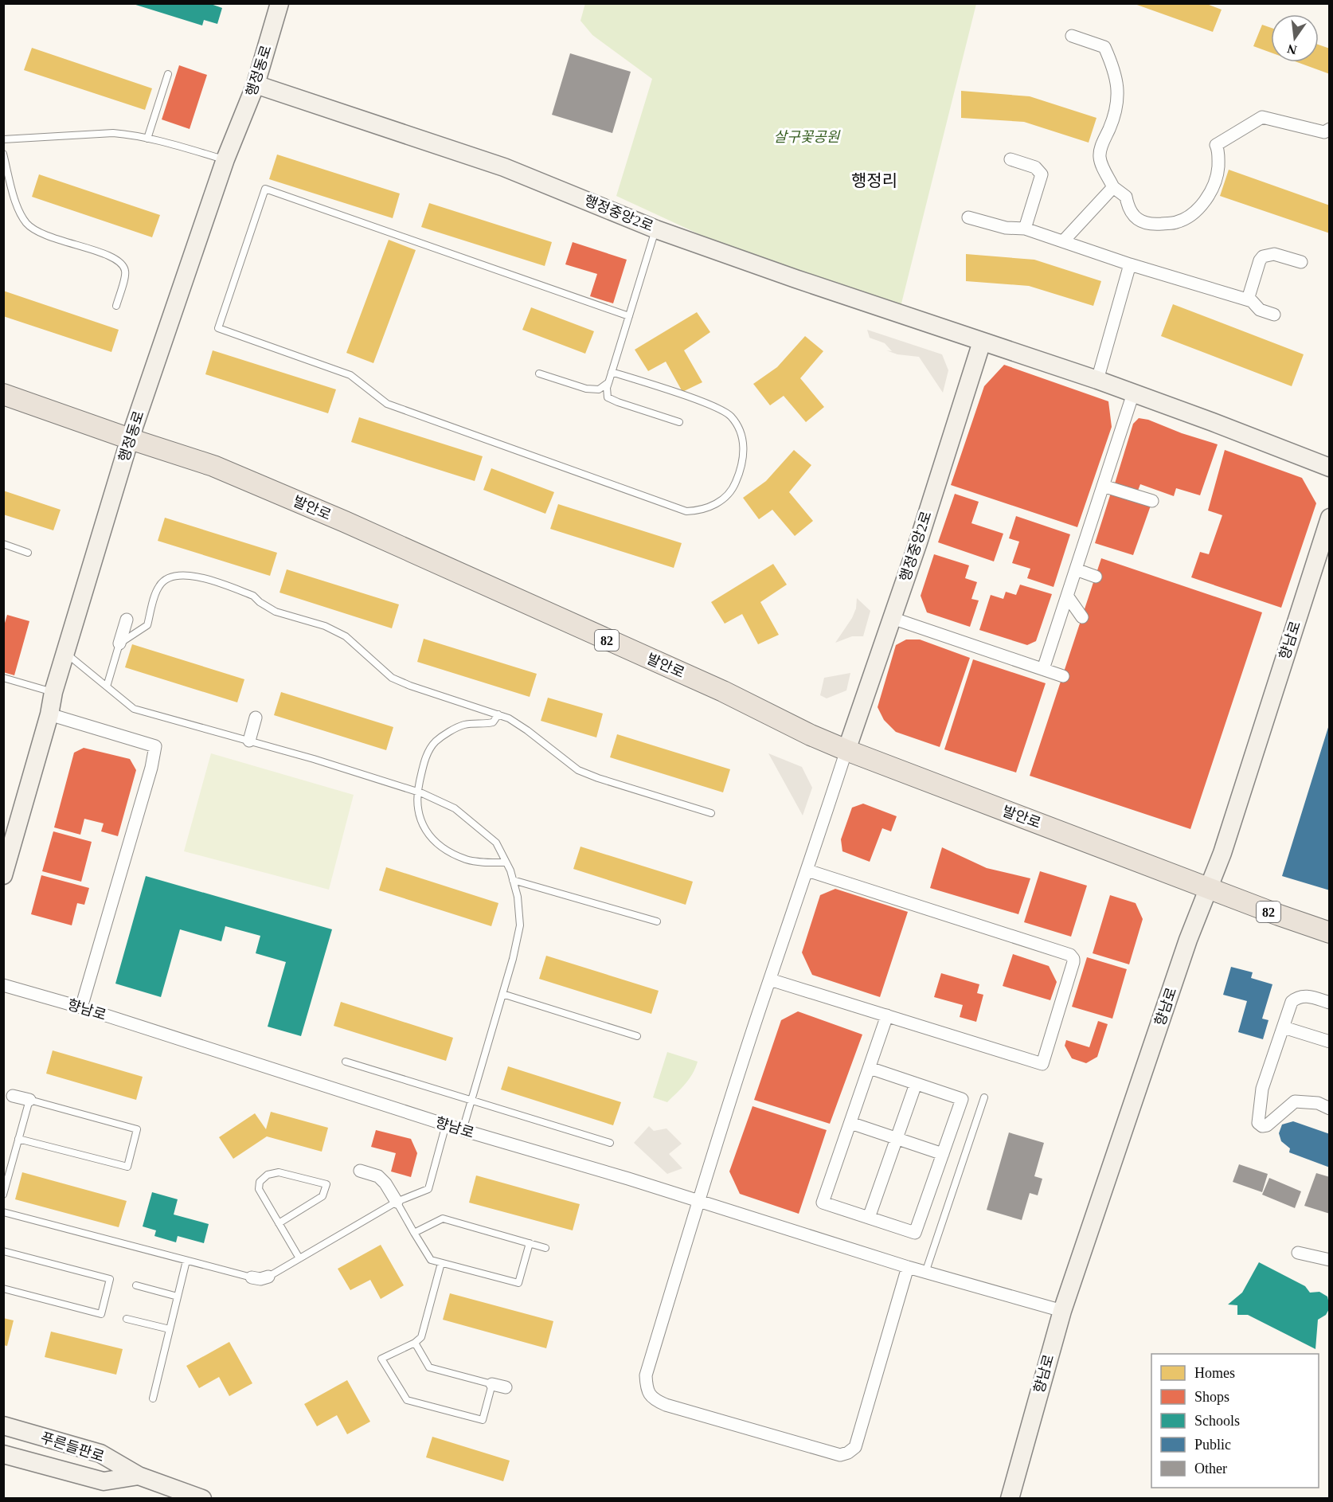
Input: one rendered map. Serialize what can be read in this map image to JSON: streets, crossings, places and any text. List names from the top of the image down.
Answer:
{
  "streets": {
    "main road": ["발안로", "82"],
    "street": [
      "행정동로",
      "행정중앙2로",
      "향남로",
      "푸른들판로"
    ]
  },
  "crossings": [
    ["행정동로", "행정중앙2로"],
    ["행정동로", "발안로"],
    ["행정중앙2로", "발안로"],
    ["발안로", "향남로"]
  ],
  "districts": ["행정리"],
  "parks": ["살구꽃공원"],
  "legend": [
    "Homes",
    "Shops",
    "Schools",
    "Public",
    "Other"
  ],
  "north": "bottom"
}
